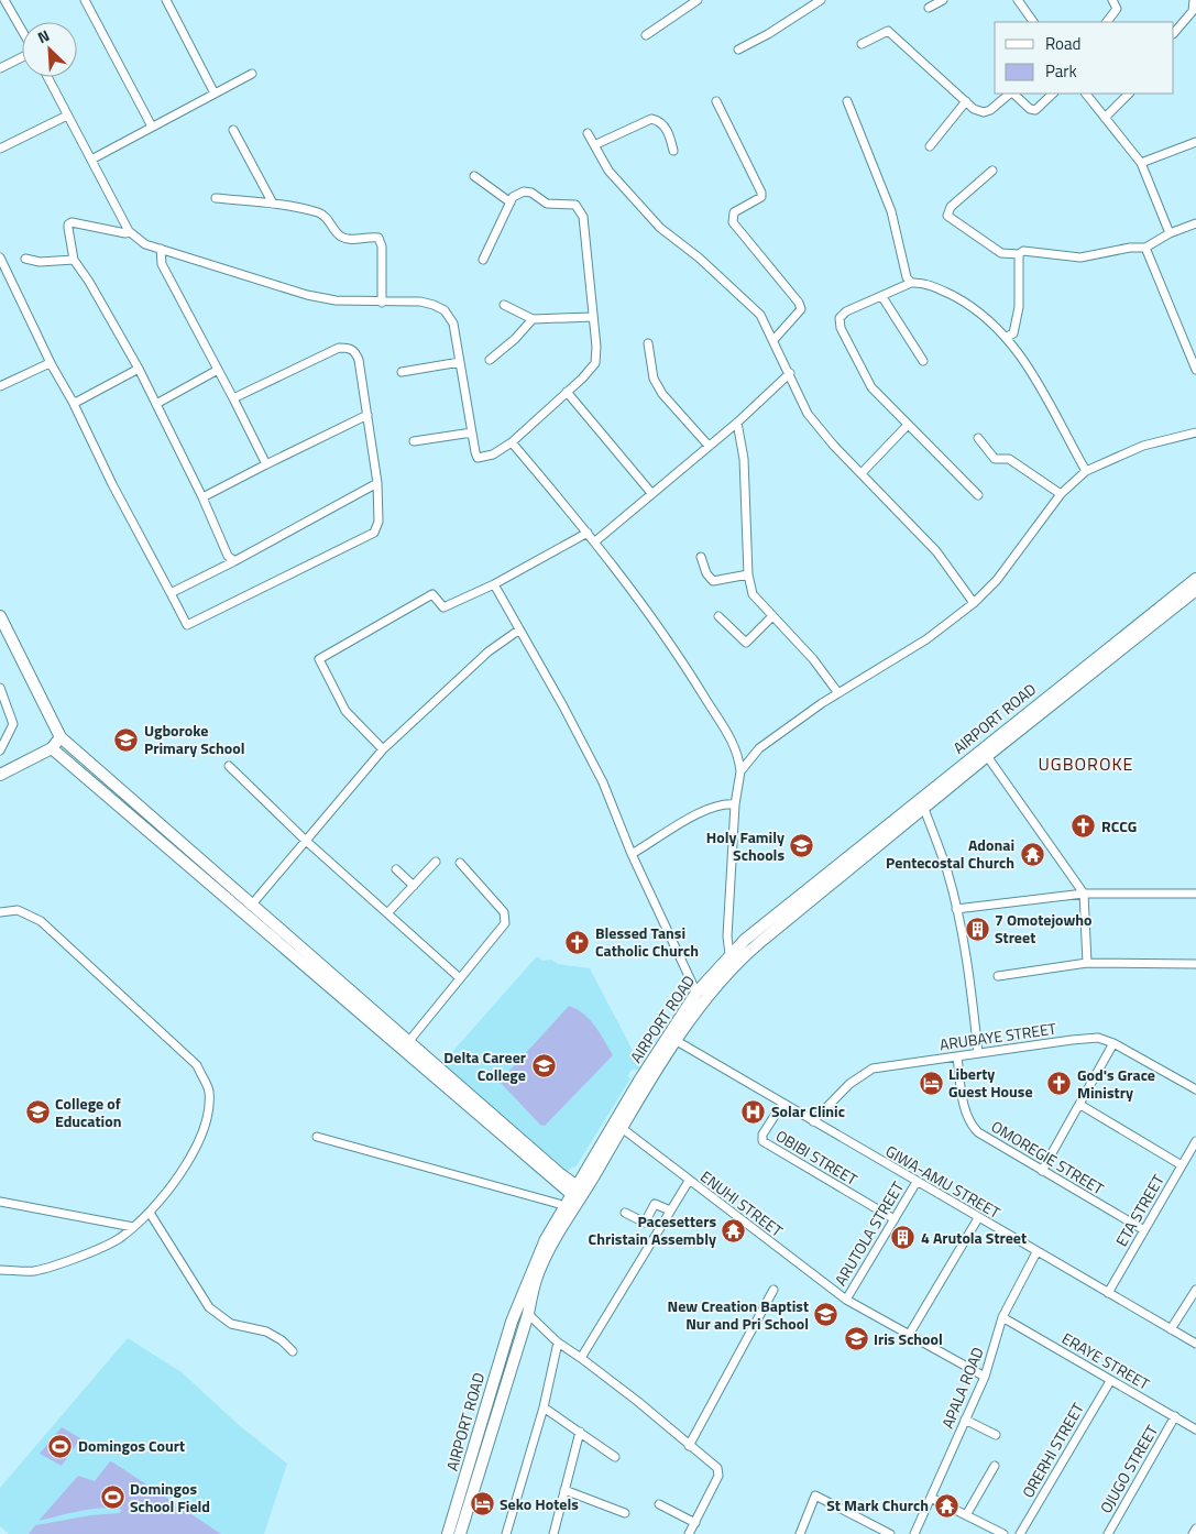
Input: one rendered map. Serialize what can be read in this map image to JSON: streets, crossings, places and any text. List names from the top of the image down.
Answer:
{
  "streets": {
    "main road": ["AIRPORT ROAD"],
    "street": [
      "ARUBAYE STREET",
      "OBIBI STREET",
      "OMOREGIE STREET",
      "GIWA-AMU STREET",
      "ENUHI STREET",
      "ETA STREET",
      "ARUTOLA STREET",
      "ERAYE STREET",
      "APALA ROAD",
      "ORERHI STREET",
      "OJUGO STREET"
    ]
  },
  "crossings": [
    ["AIRPORT ROAD", "GIWA-AMU STREET"],
    ["AIRPORT ROAD", "ENUHI STREET"],
    ["ARUBAYE STREET", "OMOREGIE STREET"],
    ["ARUBAYE STREET", "GIWA-AMU STREET"],
    ["OBIBI STREET", "GIWA-AMU STREET"],
    ["OBIBI STREET", "ARUTOLA STREET"],
    ["OMOREGIE STREET", "ETA STREET"],
    ["GIWA-AMU STREET", "ETA STREET"],
    ["GIWA-AMU STREET", "ARUTOLA STREET"],
    ["GIWA-AMU STREET", "APALA ROAD"],
    ["ENUHI STREET", "ARUTOLA STREET"],
    ["ENUHI STREET", "APALA ROAD"],
    ["ERAYE STREET", "APALA ROAD"],
    ["ERAYE STREET", "ORERHI STREET"],
    ["ERAYE STREET", "OJUGO STREET"]
  ],
  "districts": ["UGBOROKE"],
  "places": {
    "school or university": [
      "Ugboroke Primary School",
      "Holy Family Schools",
      "Delta Career College",
      "College of Education",
      "New Creation Baptist Nur and Pri School",
      "Iris School"
    ],
    "church": ["RCCG", "Blessed Tansi Catholic Church", "God's Grace Ministry"],
    "temple": ["Adonai Pentecostal Church", "Pacesetters Christain Assembly", "St Mark Church"],
    "building": ["7 Omotejowho Street", "4 Arutola Street"],
    "hotel": ["Liberty Guest House", "Seko Hotels"],
    "hospital": ["Solar Clinic"],
    "sports": ["Domingos Court", "Domingos School Field"]
  },
  "legend": ["Road", "Park"],
  "north": "top left"
}
